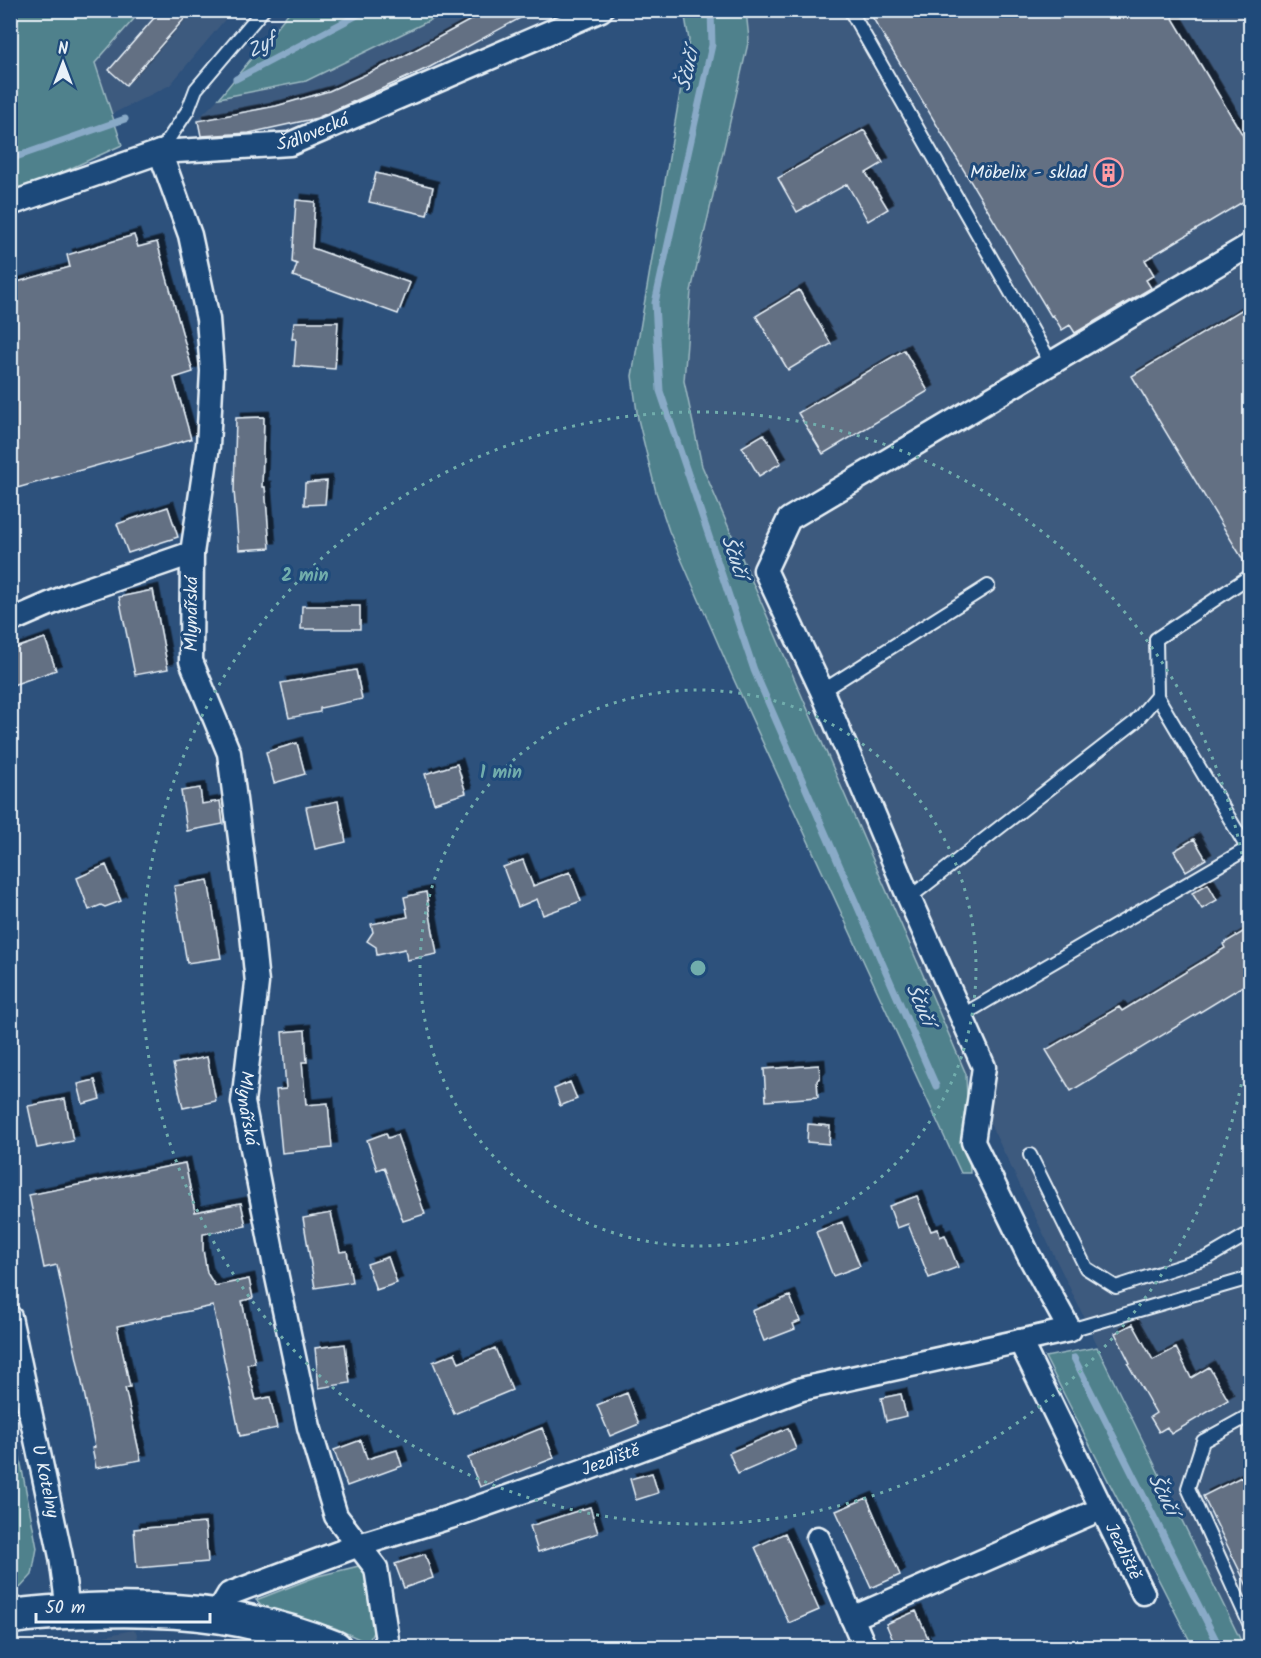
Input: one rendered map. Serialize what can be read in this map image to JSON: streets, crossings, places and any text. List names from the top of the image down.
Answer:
{
  "streets": {
    "street": [
      "Šídlovecká",
      "Mlynářská",
      "Jezdiště",
      "U Kotelny"
    ]
  },
  "crossings": [
    ["Šídlovecká", "Mlynářská"],
    ["Mlynářská", "Jezdiště"]
  ],
  "water": ["Zyf", "Ščučí"],
  "places": {
    "building": ["Möbelix - sklad"]
  },
  "scale_bar": "50 m",
  "north": "top",
  "rings": ["2 min", "1 min"]
}
